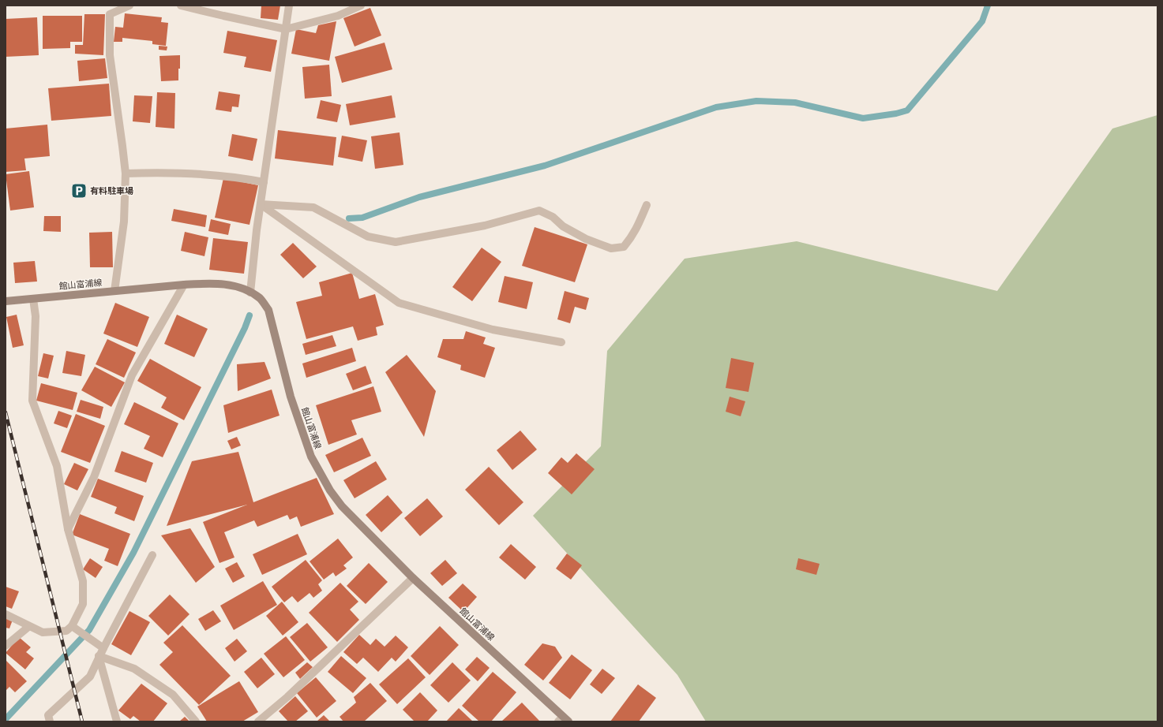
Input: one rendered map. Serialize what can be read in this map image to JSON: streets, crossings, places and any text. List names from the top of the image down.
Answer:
{
  "streets": {
    "main road": ["館山富浦線"]
  },
  "places": {
    "parking": ["有料駐車場"]
  }
}
